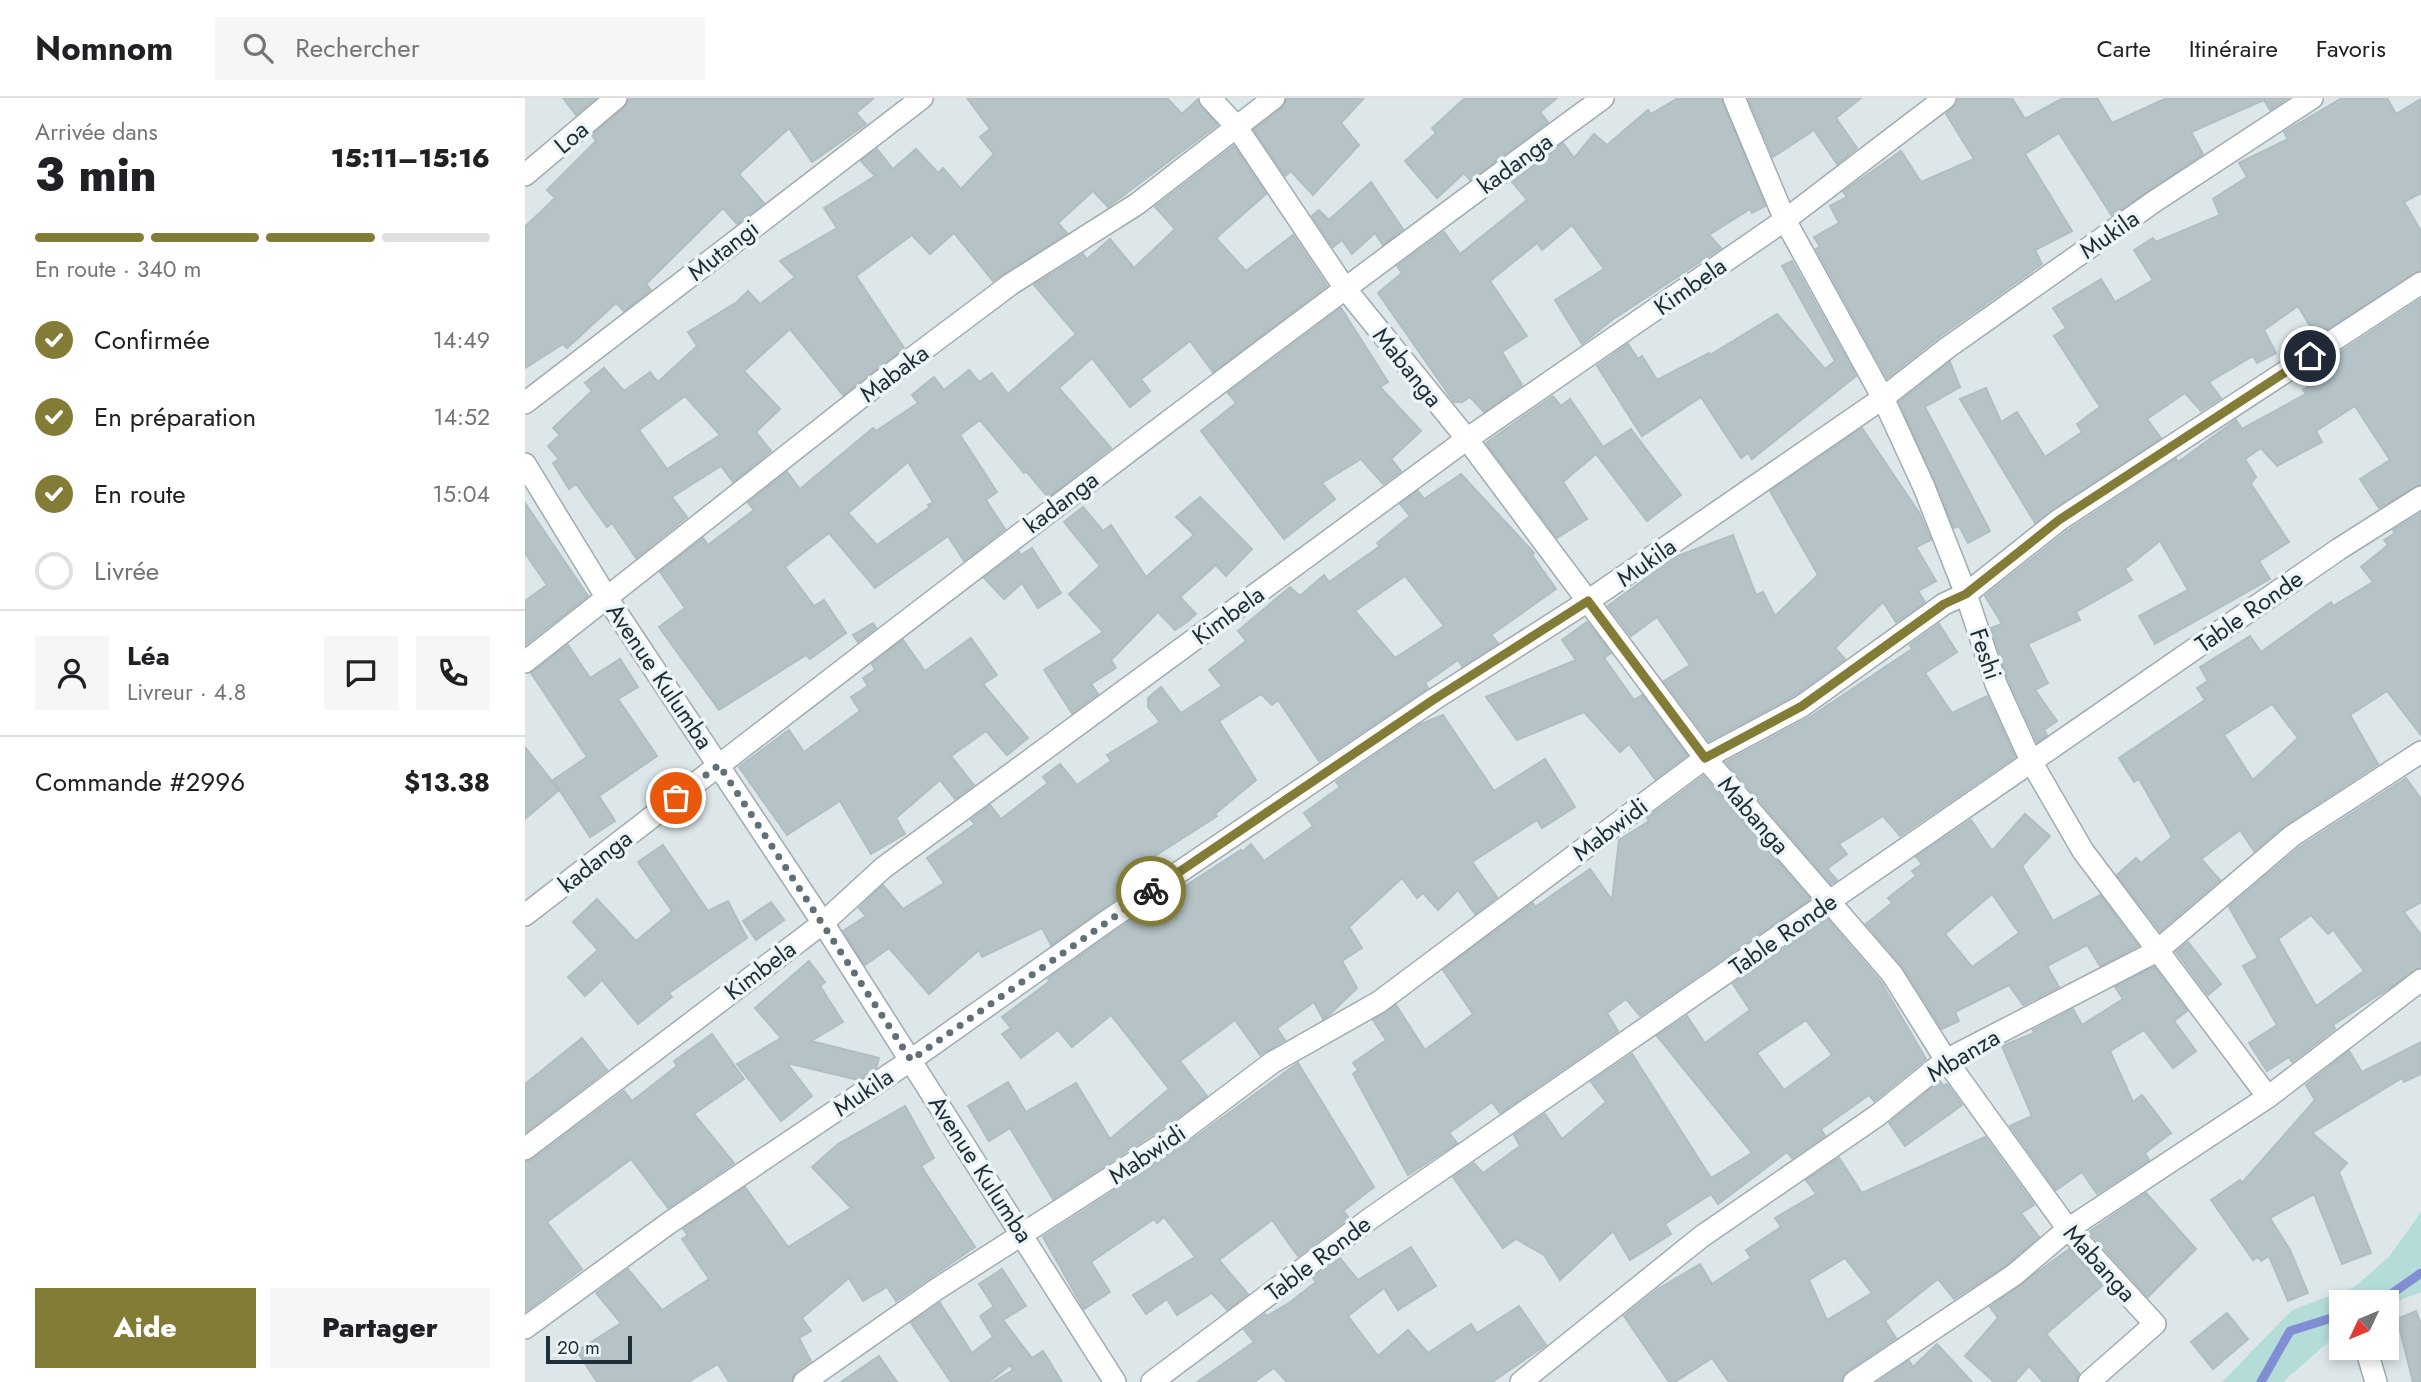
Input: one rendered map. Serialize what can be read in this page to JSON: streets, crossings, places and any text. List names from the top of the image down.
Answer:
{
  "streets": {
    "street": [
      "Loa",
      "kadanga",
      "Mukila",
      "Mutangi",
      "Kimbela",
      "Mabanga",
      "Mabaka",
      "Table Ronde",
      "Feshi",
      "Avenue Kulumba",
      "Mabwidi",
      "Mbanza"
    ]
  },
  "crossings": [
    ["kadanga", "Mabanga"],
    ["kadanga", "Avenue Kulumba"],
    ["Mukila", "Mabanga"],
    ["Mukila", "Feshi"],
    ["Mukila", "Avenue Kulumba"],
    ["Kimbela", "Mabanga"],
    ["Kimbela", "Feshi"],
    ["Kimbela", "Avenue Kulumba"],
    ["Mabanga", "Mabaka"],
    ["Mabanga", "Table Ronde"],
    ["Mabanga", "Mabwidi"],
    ["Mabanga", "Mbanza"],
    ["Mabaka", "Avenue Kulumba"],
    ["Table Ronde", "Feshi"],
    ["Feshi", "Mabwidi"],
    ["Feshi", "Mbanza"],
    ["Avenue Kulumba", "Mabwidi"]
  ],
  "scale_bar": "20 m",
  "north": "bottom left",
  "page": {
    "header": "Nomnom",
    "search": "Rechercher",
    "nav": ["Carte", "Itinéraire", "Favoris"],
    "heading": ["3 min", "Arrivée dans", "15:11–15:16"],
    "panel": [
      "Léa",
      "Livreur · 4.8",
      "Commande #2996",
      "$13.38"
    ],
    "bar": "En route · 340 m",
    "list": [
      ["Confirmée", "14:49"],
      ["En préparation", "14:52"],
      ["En route", "15:04"],
      "Livrée"
    ],
    "buttons": ["Aide", "Partager"],
    "scale": "20 m"
  }
}
